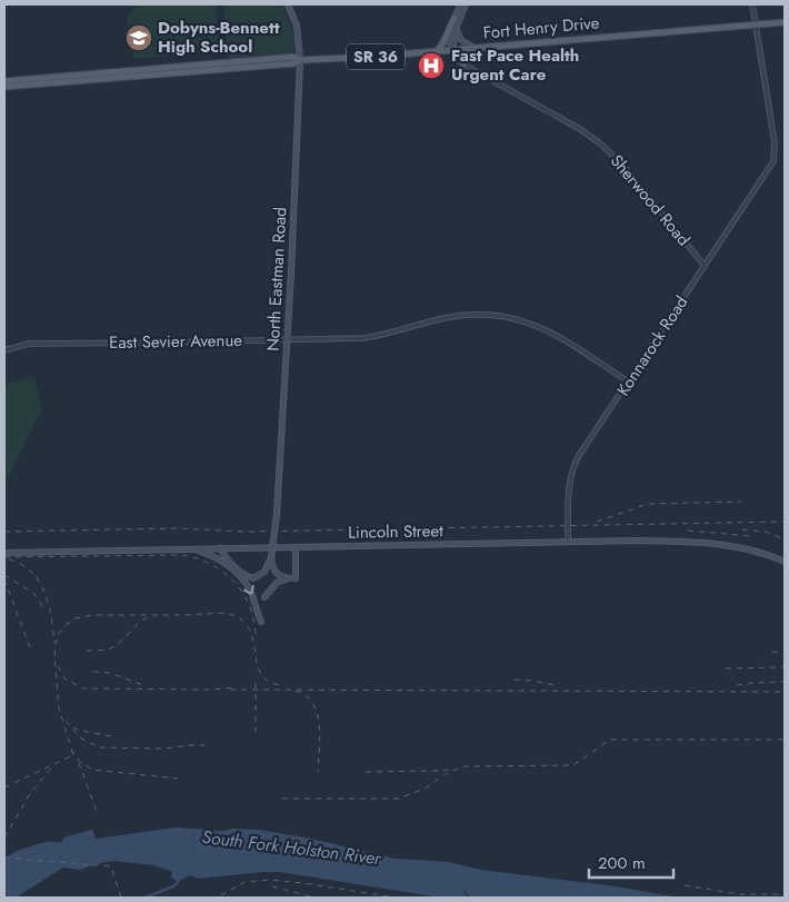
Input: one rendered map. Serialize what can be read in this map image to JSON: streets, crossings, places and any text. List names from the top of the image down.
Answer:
{
  "streets": {
    "main road": [
      "Fort Henry Drive",
      "SR 36",
      "North Eastman Road",
      "Lincoln Street"
    ],
    "street": ["Sherwood Road", "East Sevier Avenue", "Konnarock Road"]
  },
  "crossings": [
    ["Fort Henry Drive", "Sherwood Road"],
    ["Fort Henry Drive", "North Eastman Road"],
    ["Fort Henry Drive", "Konnarock Road"],
    ["Sherwood Road", "Konnarock Road"],
    ["North Eastman Road", "East Sevier Avenue"],
    ["East Sevier Avenue", "Konnarock Road"],
    ["Konnarock Road", "Lincoln Street"]
  ],
  "water": ["South Fork Holston River"],
  "places": {
    "school or university": ["Dobyns-Bennett High School"],
    "hospital": ["Fast Pace Health Urgent Care"]
  },
  "scale_bar": "200 m"
}
